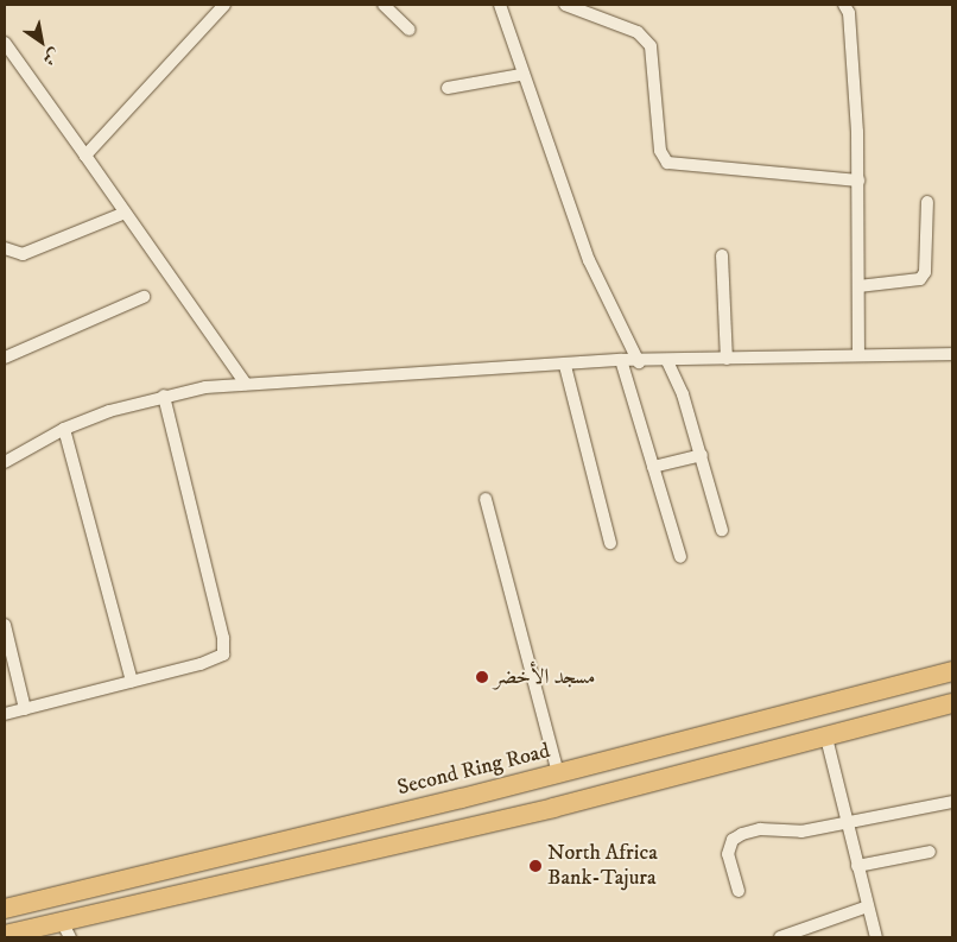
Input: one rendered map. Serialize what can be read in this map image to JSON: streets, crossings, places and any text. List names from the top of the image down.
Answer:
{
  "streets": {
    "highway": ["Second Ring Road"]
  },
  "places": ["مسجد الأخضر", "North Africa Bank-Tajura"],
  "north": "bottom right"
}
